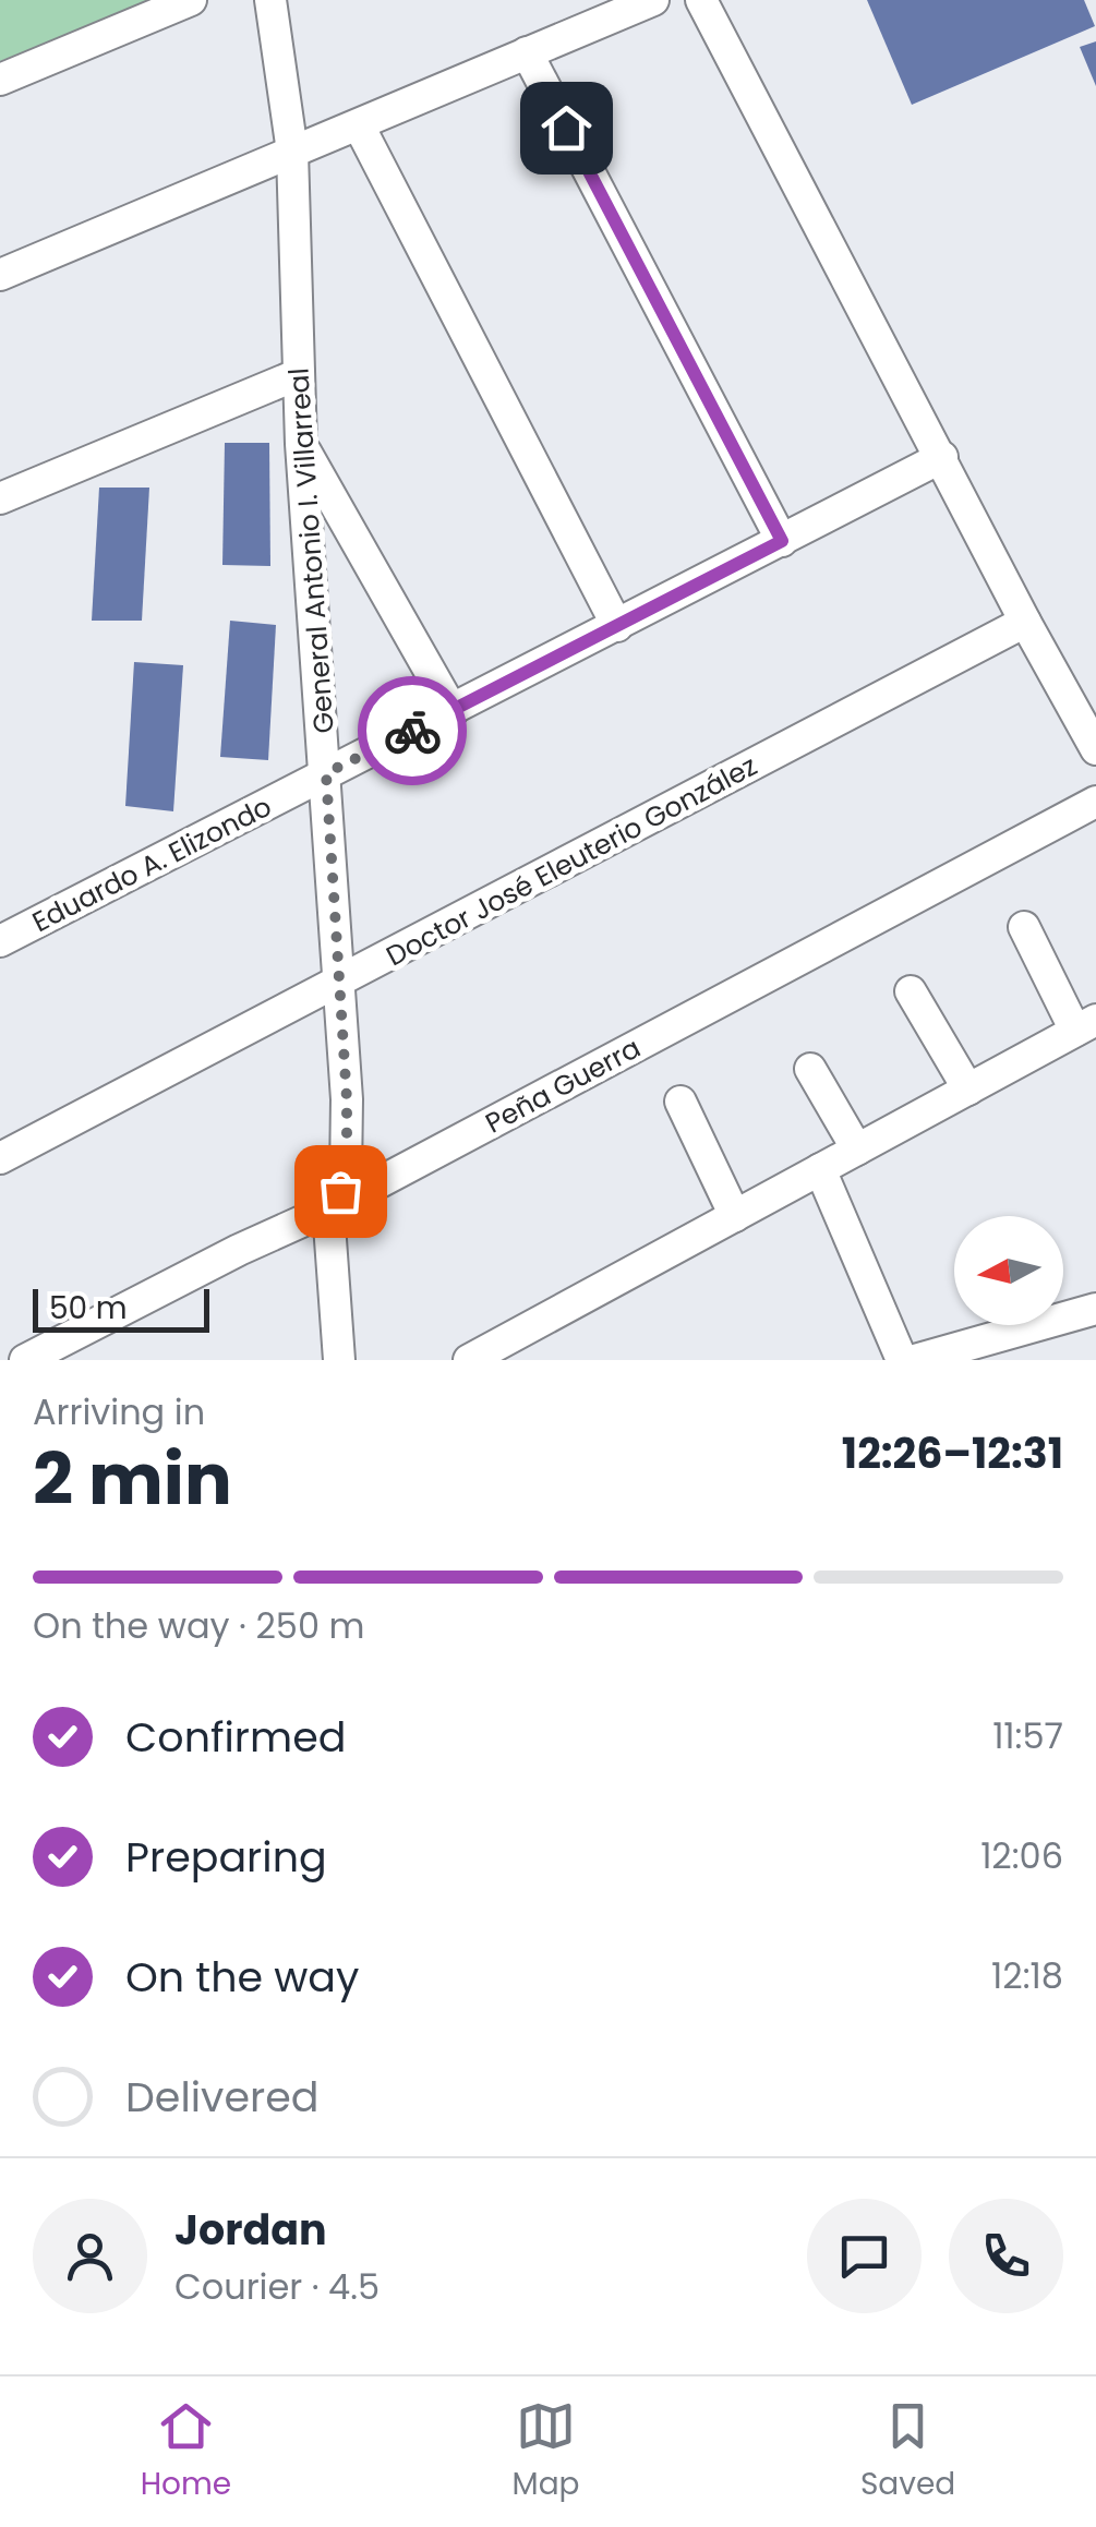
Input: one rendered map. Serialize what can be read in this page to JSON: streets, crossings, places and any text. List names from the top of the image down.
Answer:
{
  "streets": {
    "street": [
      "General Antonio I. Villarreal",
      "Doctor José Eleuterio González",
      "Eduardo A. Elizondo",
      "Peña Guerra"
    ]
  },
  "crossings": [
    ["General Antonio I. Villarreal", "Doctor José Eleuterio González"],
    ["General Antonio I. Villarreal", "Eduardo A. Elizondo"],
    ["General Antonio I. Villarreal", "Peña Guerra"]
  ],
  "scale_bar": "50 m",
  "north": "left",
  "page": {
    "scale": "50 m",
    "heading": ["2 min", "Arriving in", "12:26–12:31"],
    "panel": ["Jordan", "Courier · 4.5"],
    "bar": "On the way · 250 m",
    "list": [
      ["Confirmed", "11:57"],
      ["Preparing", "12:06"],
      ["On the way", "12:18"],
      "Delivered"
    ],
    "tabs": ["Home", "Map", "Saved"]
  }
}
